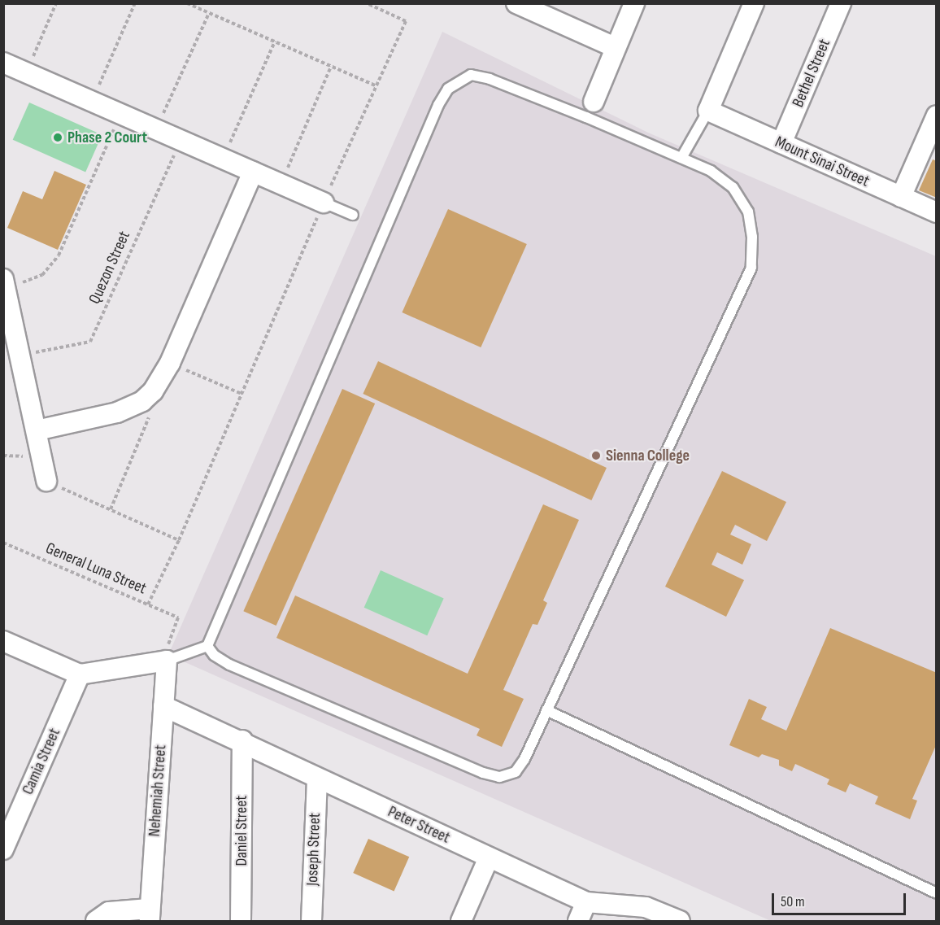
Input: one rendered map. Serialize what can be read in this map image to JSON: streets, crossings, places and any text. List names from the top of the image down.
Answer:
{
  "streets": {
    "street": [
      "Bethel Street",
      "Mount Sinai Street",
      "Camia Street",
      "Nehemiah Street",
      "Peter Street",
      "Daniel Street",
      "Joseph Street"
    ],
    "path": ["Quezon Street", "General Luna Street"]
  },
  "crossings": [
    ["Bethel Street", "Mount Sinai Street"],
    ["General Luna Street", "Nehemiah Street"],
    ["Nehemiah Street", "Peter Street"],
    ["Peter Street", "Daniel Street"],
    ["Peter Street", "Joseph Street"]
  ],
  "places": ["Phase 2 Court", "Sienna College"],
  "scale_bar": "50 m"
}
